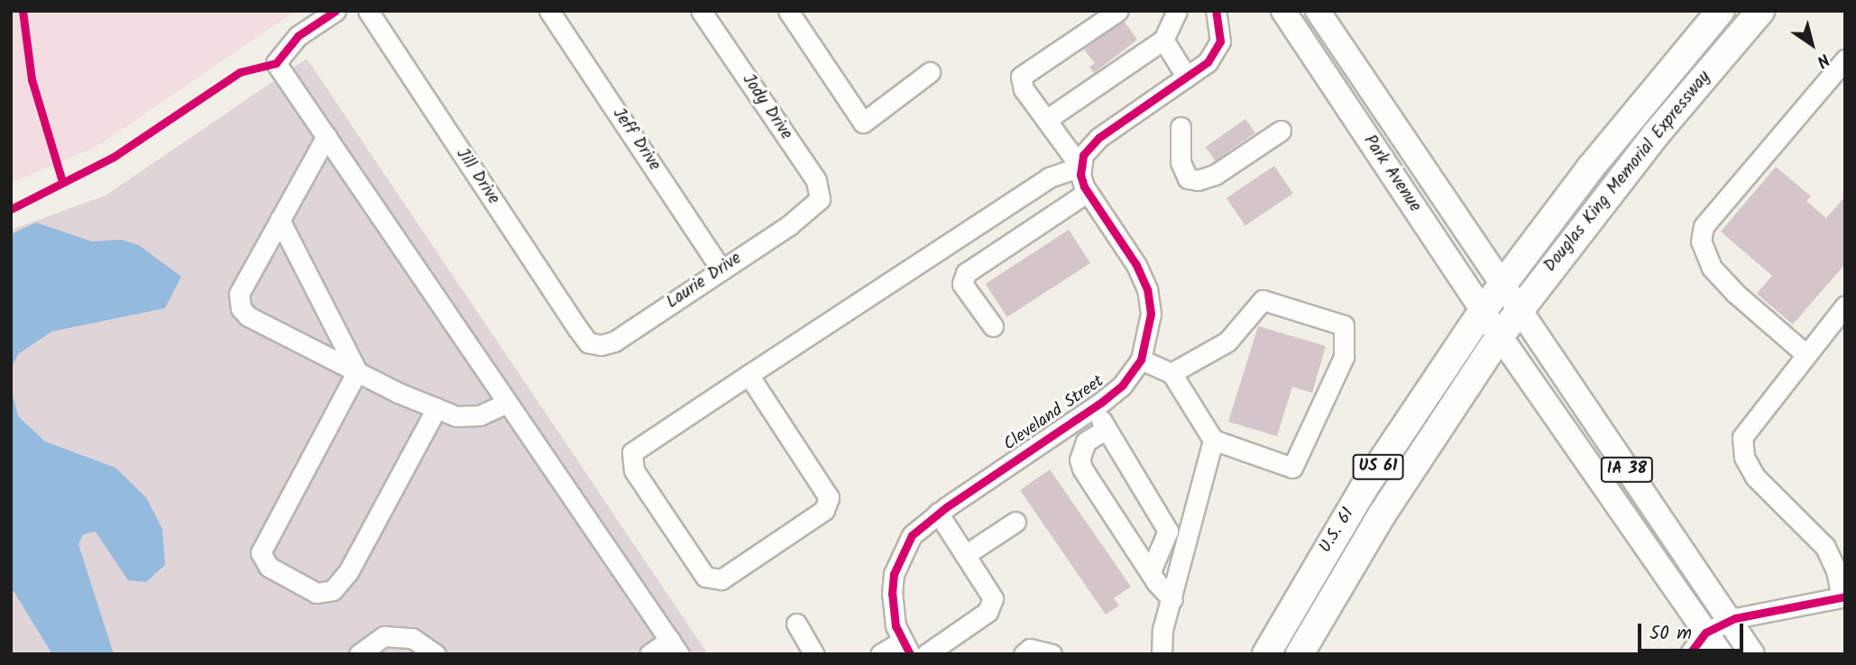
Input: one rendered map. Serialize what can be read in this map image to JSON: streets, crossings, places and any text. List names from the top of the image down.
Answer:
{
  "streets": {
    "highway": ["Douglas King Memorial Expressway", "US 61", "U.S. 61"],
    "main road": ["Park Avenue", "IA 38"],
    "street": [
      "Jody Drive",
      "Jeff Drive",
      "Jill Drive",
      "Laurie Drive",
      "Cleveland Street"
    ]
  },
  "crossings": [
    ["Jody Drive", "Laurie Drive"],
    ["Jeff Drive", "Laurie Drive"],
    ["Douglas King Memorial Expressway", "Park Avenue"],
    ["Douglas King Memorial Expressway", "IA 38"],
    ["Douglas King Memorial Expressway", "U.S. 61"],
    ["Park Avenue", "IA 38"],
    ["Park Avenue", "U.S. 61"],
    ["Jill Drive", "Laurie Drive"],
    ["IA 38", "U.S. 61"]
  ],
  "scale_bar": "50 m",
  "north": "bottom right"
}
